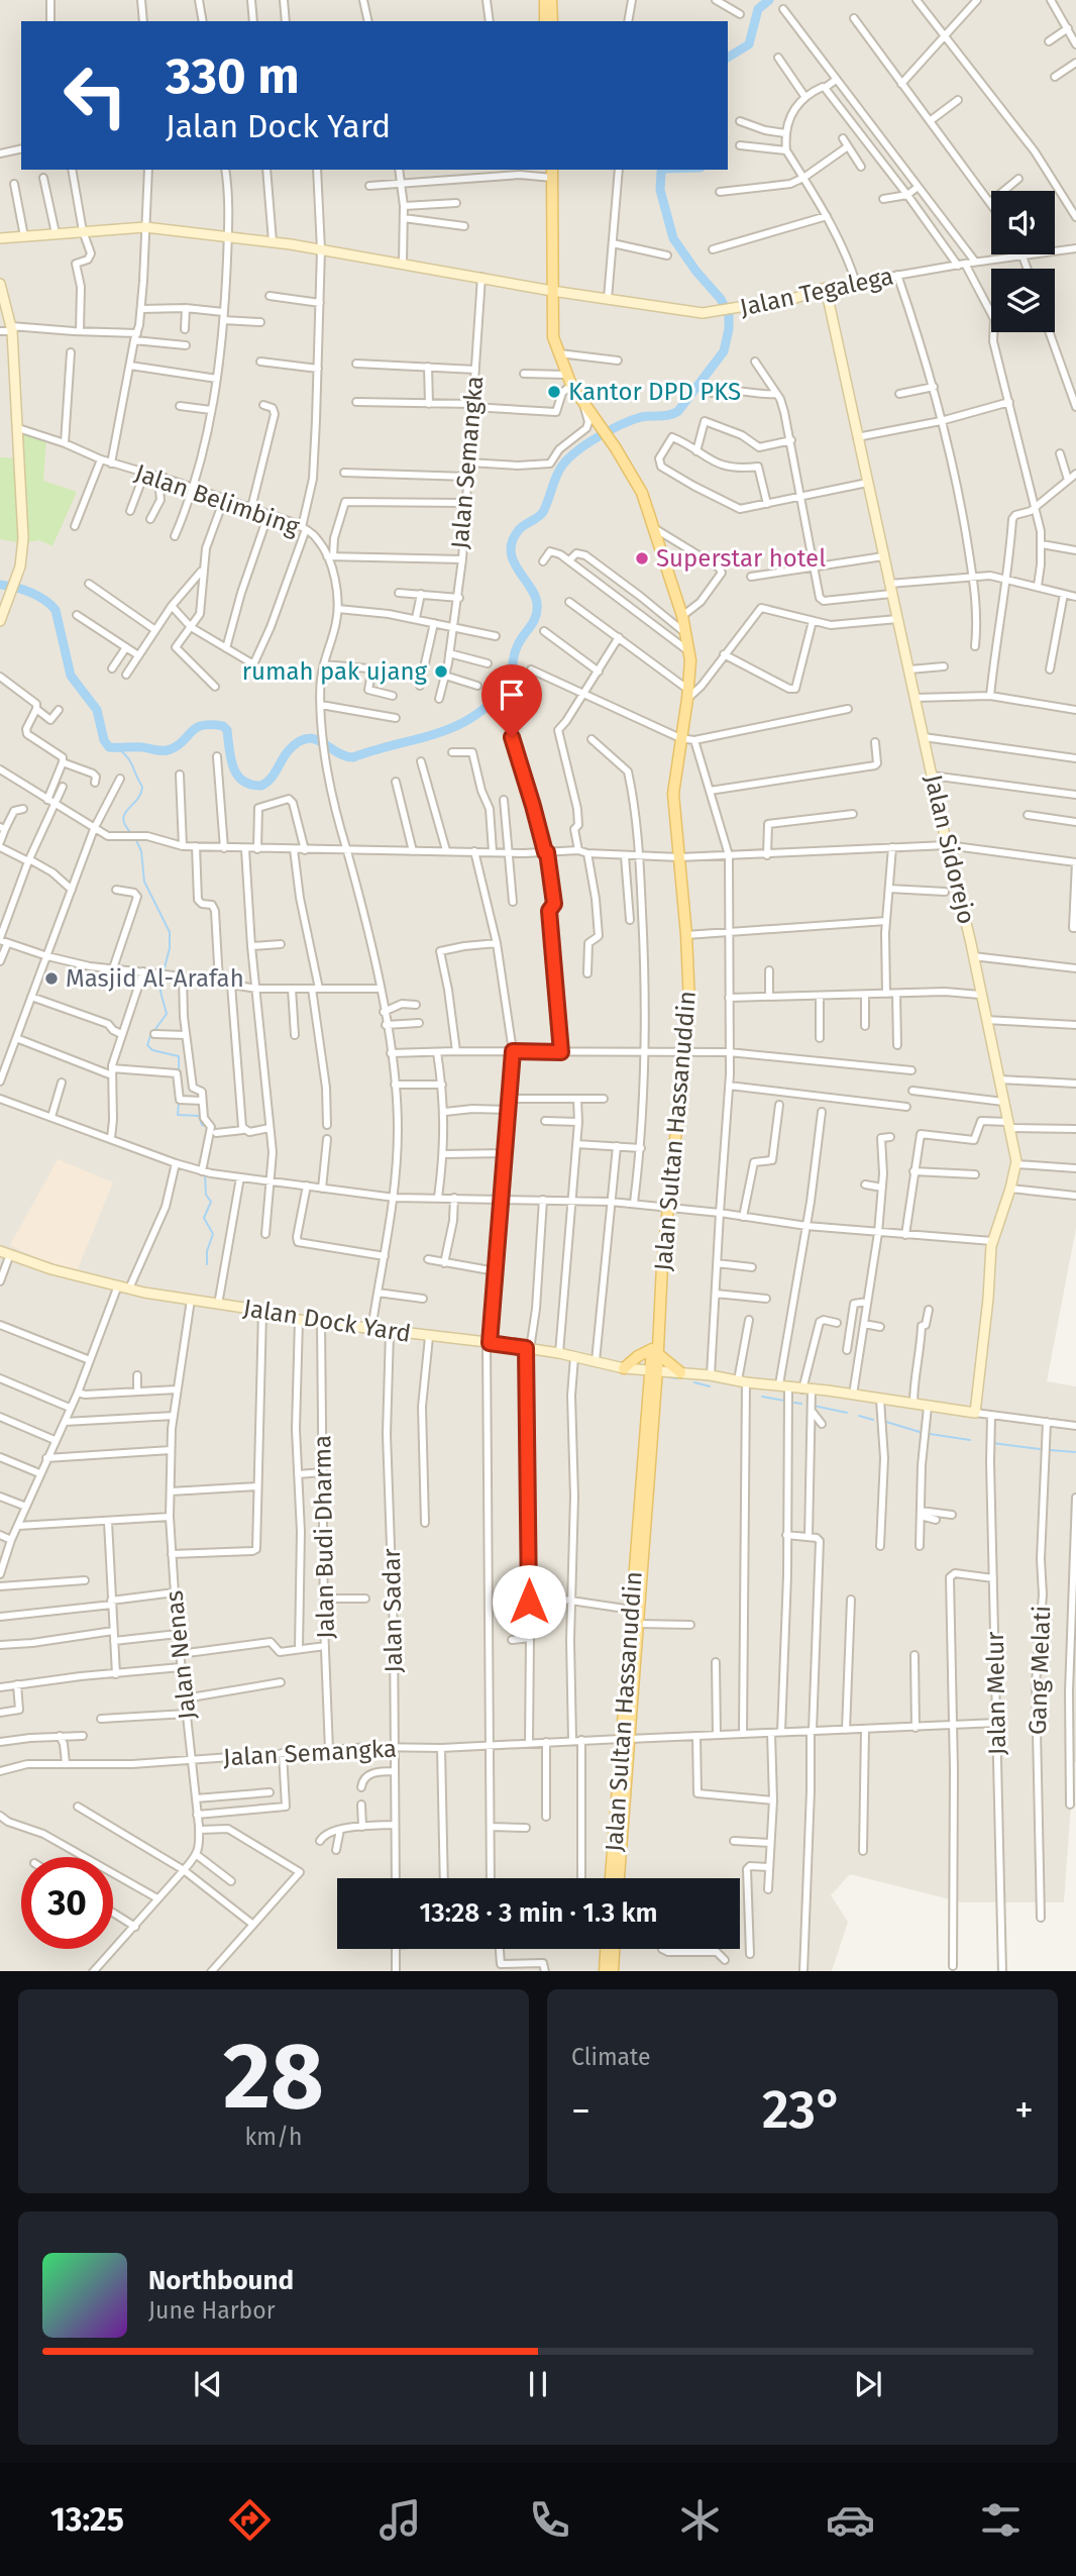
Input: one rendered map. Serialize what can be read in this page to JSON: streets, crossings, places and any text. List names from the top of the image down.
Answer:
{
  "streets": {
    "main road": ["Jalan Sultan Hassanuddin"],
    "street": [
      "Jalan Tegalega",
      "Jalan Semangka",
      "Jalan Belimbing",
      "Jalan Sidorejo",
      "Jalan Dock Yard",
      "Jalan Budi Dharma",
      "Jalan Sadar",
      "Jalan Nenas",
      "Gang Melati",
      "Jalan Melur"
    ]
  },
  "crossings": [
    ["Jalan Tegalega", "Jalan Semangka"],
    ["Jalan Tegalega", "Jalan Sidorejo"],
    ["Jalan Semangka", "Jalan Belimbing"],
    ["Jalan Semangka", "Jalan Sultan Hassanuddin"],
    ["Jalan Semangka", "Jalan Budi Dharma"],
    ["Jalan Semangka", "Jalan Sadar"],
    ["Jalan Semangka", "Jalan Nenas"],
    ["Jalan Semangka", "Jalan Melur"],
    ["Jalan Sidorejo", "Jalan Dock Yard"],
    ["Jalan Sultan Hassanuddin", "Jalan Dock Yard"],
    ["Jalan Dock Yard", "Jalan Budi Dharma"],
    ["Jalan Dock Yard", "Jalan Sadar"],
    ["Jalan Dock Yard", "Jalan Nenas"]
  ],
  "places": [
    "Kantor DPD PKS",
    "Superstar hotel",
    "rumah pak ujang",
    "Masjid Al-Arafah"
  ],
  "page": {
    "turn": ["330 m", "Jalan Dock Yard"],
    "limit": "30",
    "trip": "13:28 · 3 min · 1.3 km",
    "tile": [
      ["28", "km/h"],
      "Climate"
    ],
    "heat": ["−", "23°", "+"],
    "song": ["Northbound", "June Harbor"],
    "tabs": "13:25"
  }
}
